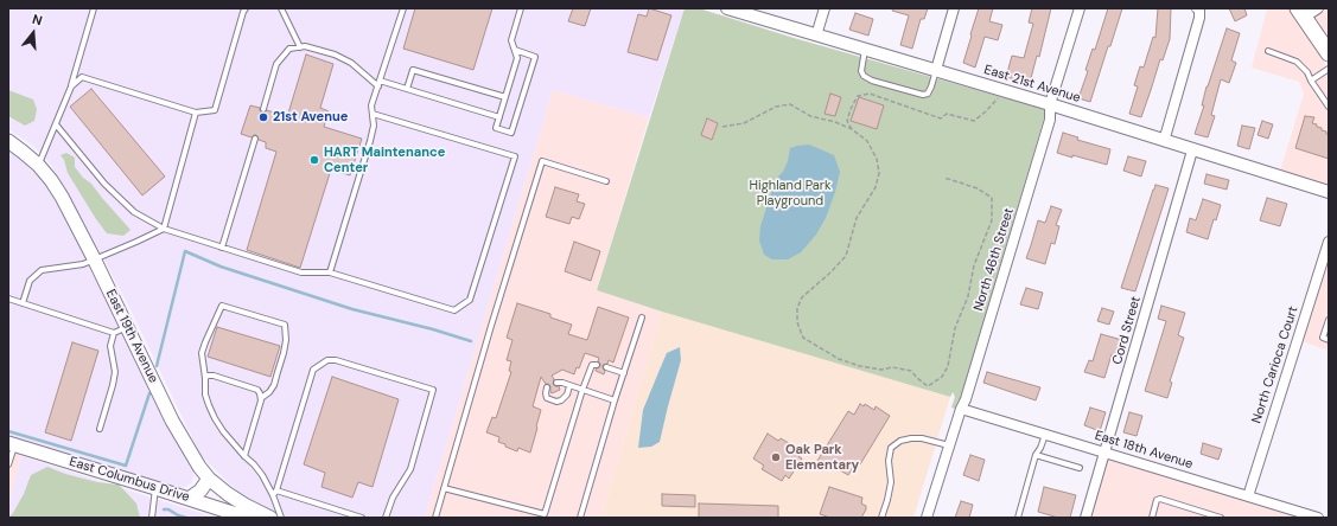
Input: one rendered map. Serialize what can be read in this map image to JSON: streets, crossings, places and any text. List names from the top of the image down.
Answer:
{
  "streets": {
    "main road": ["East 19th Avenue", "East Columbus Drive"],
    "street": [
      "East 21st Avenue",
      "North 46th Street",
      "Cord Street",
      "North Carioca Court",
      "East 18th Avenue"
    ]
  },
  "crossings": [
    ["East 21st Avenue", "North 46th Street"],
    ["East 21st Avenue", "Cord Street"],
    ["North 46th Street", "East 18th Avenue"],
    ["Cord Street", "East 18th Avenue"],
    ["North Carioca Court", "East 18th Avenue"]
  ],
  "parks": ["Highland Park Playground"],
  "places": ["21st Avenue", "HART Maintenance Center", "Oak Park Elementary"],
  "north": "top"
}
